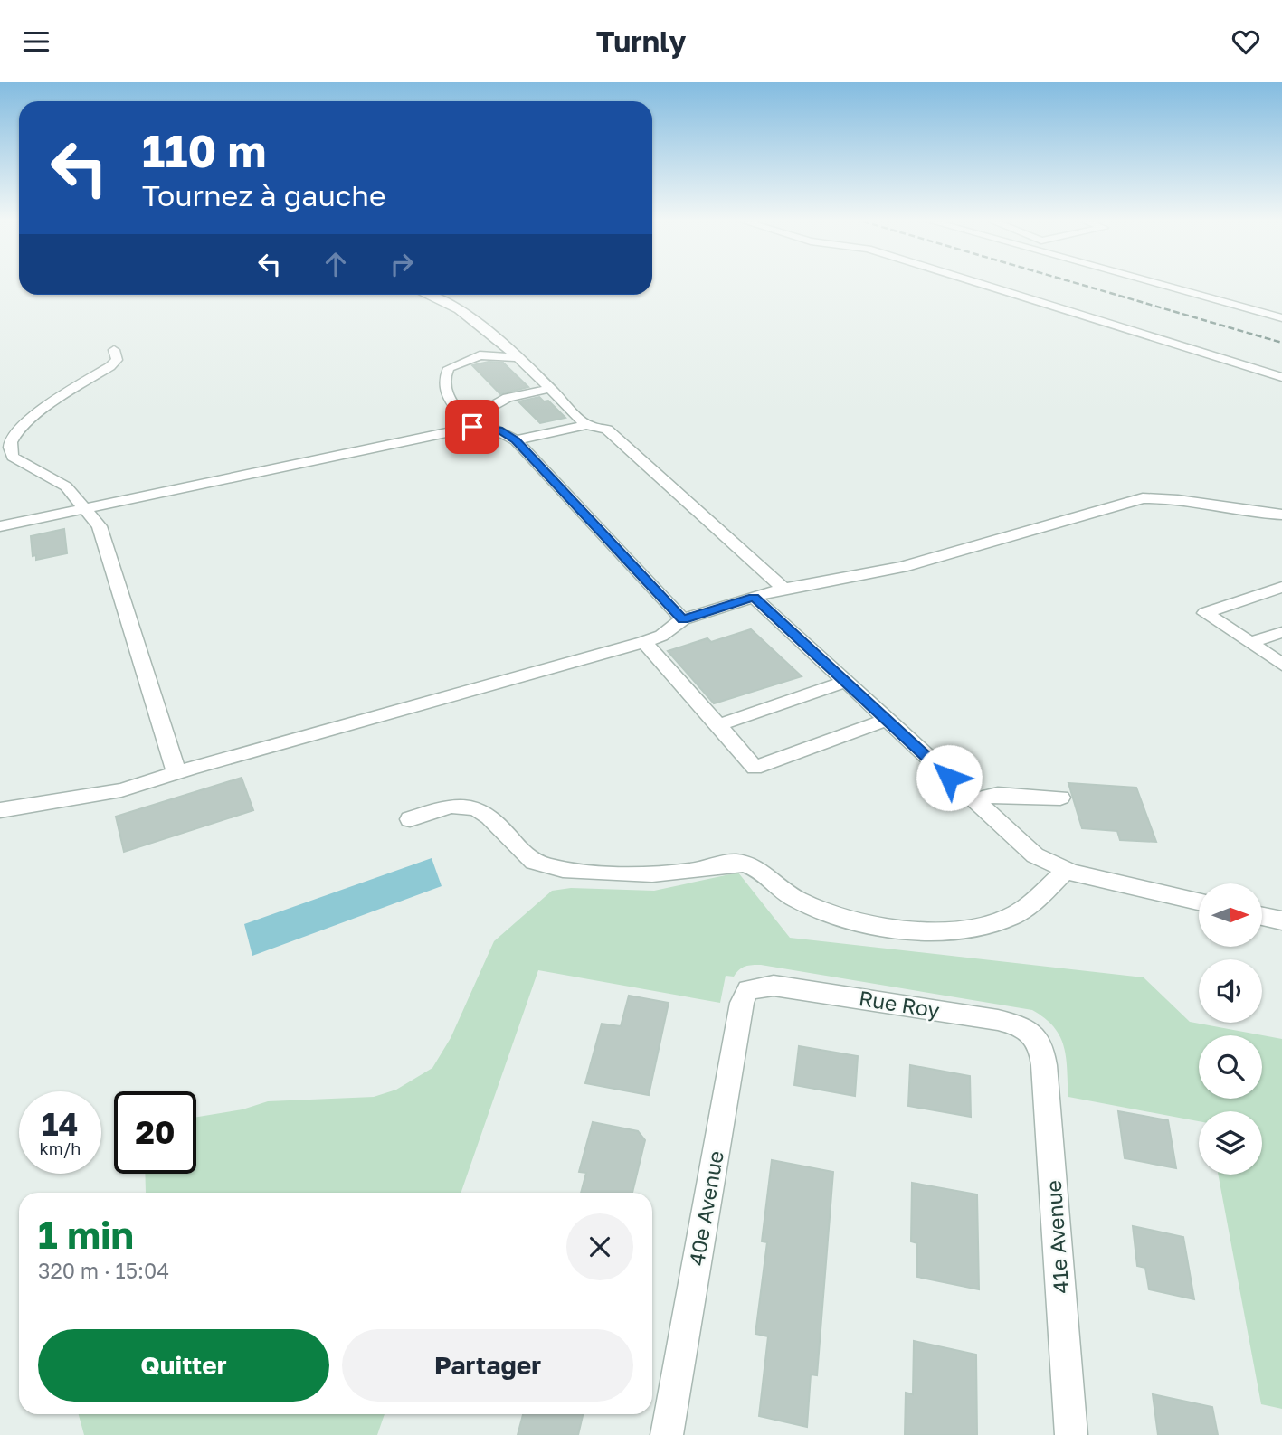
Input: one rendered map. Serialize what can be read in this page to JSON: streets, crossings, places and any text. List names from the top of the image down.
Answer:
{
  "streets": {
    "street": ["Rue Roy", "40e Avenue", "41e Avenue"]
  },
  "crossings": [
    ["Rue Roy", "40e Avenue"],
    ["Rue Roy", "41e Avenue"]
  ],
  "north": "right",
  "page": {
    "header": "Turnly",
    "turn": ["110 m", "Tournez à gauche"],
    "speed": "14 km/h",
    "limit": "20",
    "heading": ["1 min", "320 m · 15:04"],
    "buttons": ["Quitter", "Partager"]
  }
}
